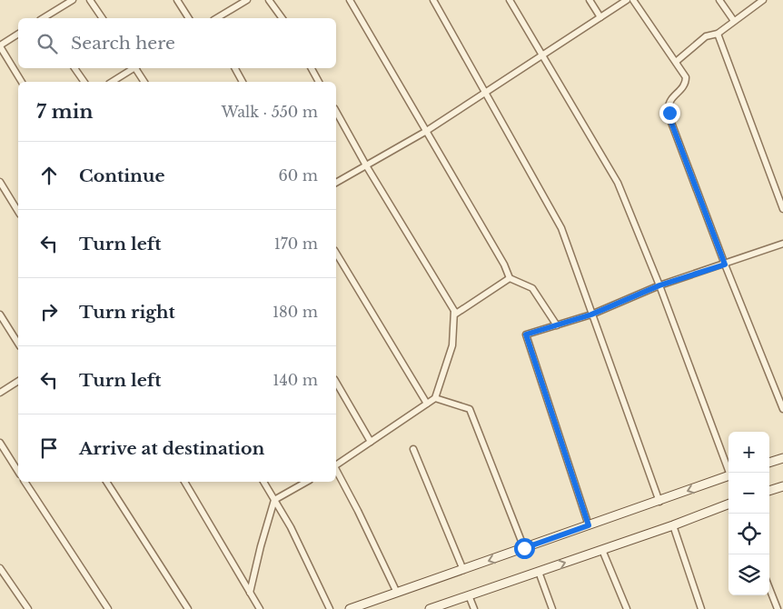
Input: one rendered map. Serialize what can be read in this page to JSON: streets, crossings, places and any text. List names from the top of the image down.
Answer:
{
  "page": {
    "search": "Search here",
    "heading": ["7 min", "Walk · 550 m"],
    "list": [
      ["Continue", "60 m"],
      ["Turn left", "170 m"],
      ["Turn right", "180 m"],
      ["Turn left", "140 m"],
      "Arrive at destination"
    ],
    "map_buttons": ["+", "−"]
  }
}
